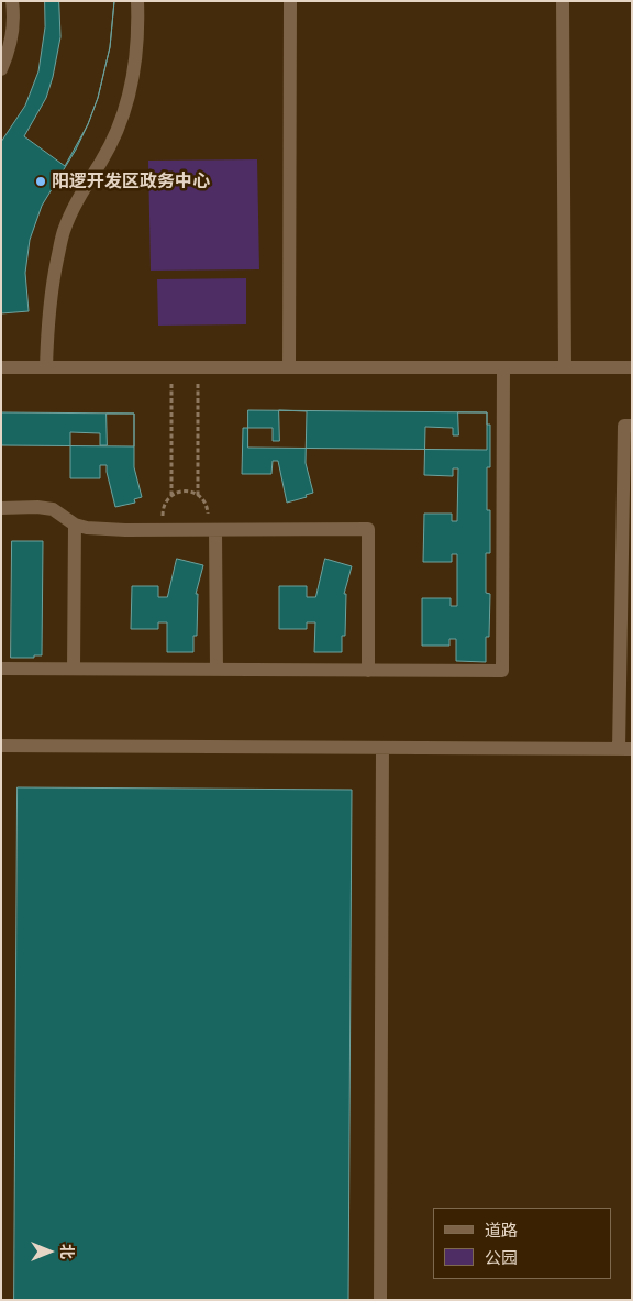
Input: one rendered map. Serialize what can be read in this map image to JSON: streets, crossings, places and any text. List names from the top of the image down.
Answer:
{
  "places": ["阳逻开发区政务中心"],
  "legend": ["道路", "公园"],
  "north": "right"
}
